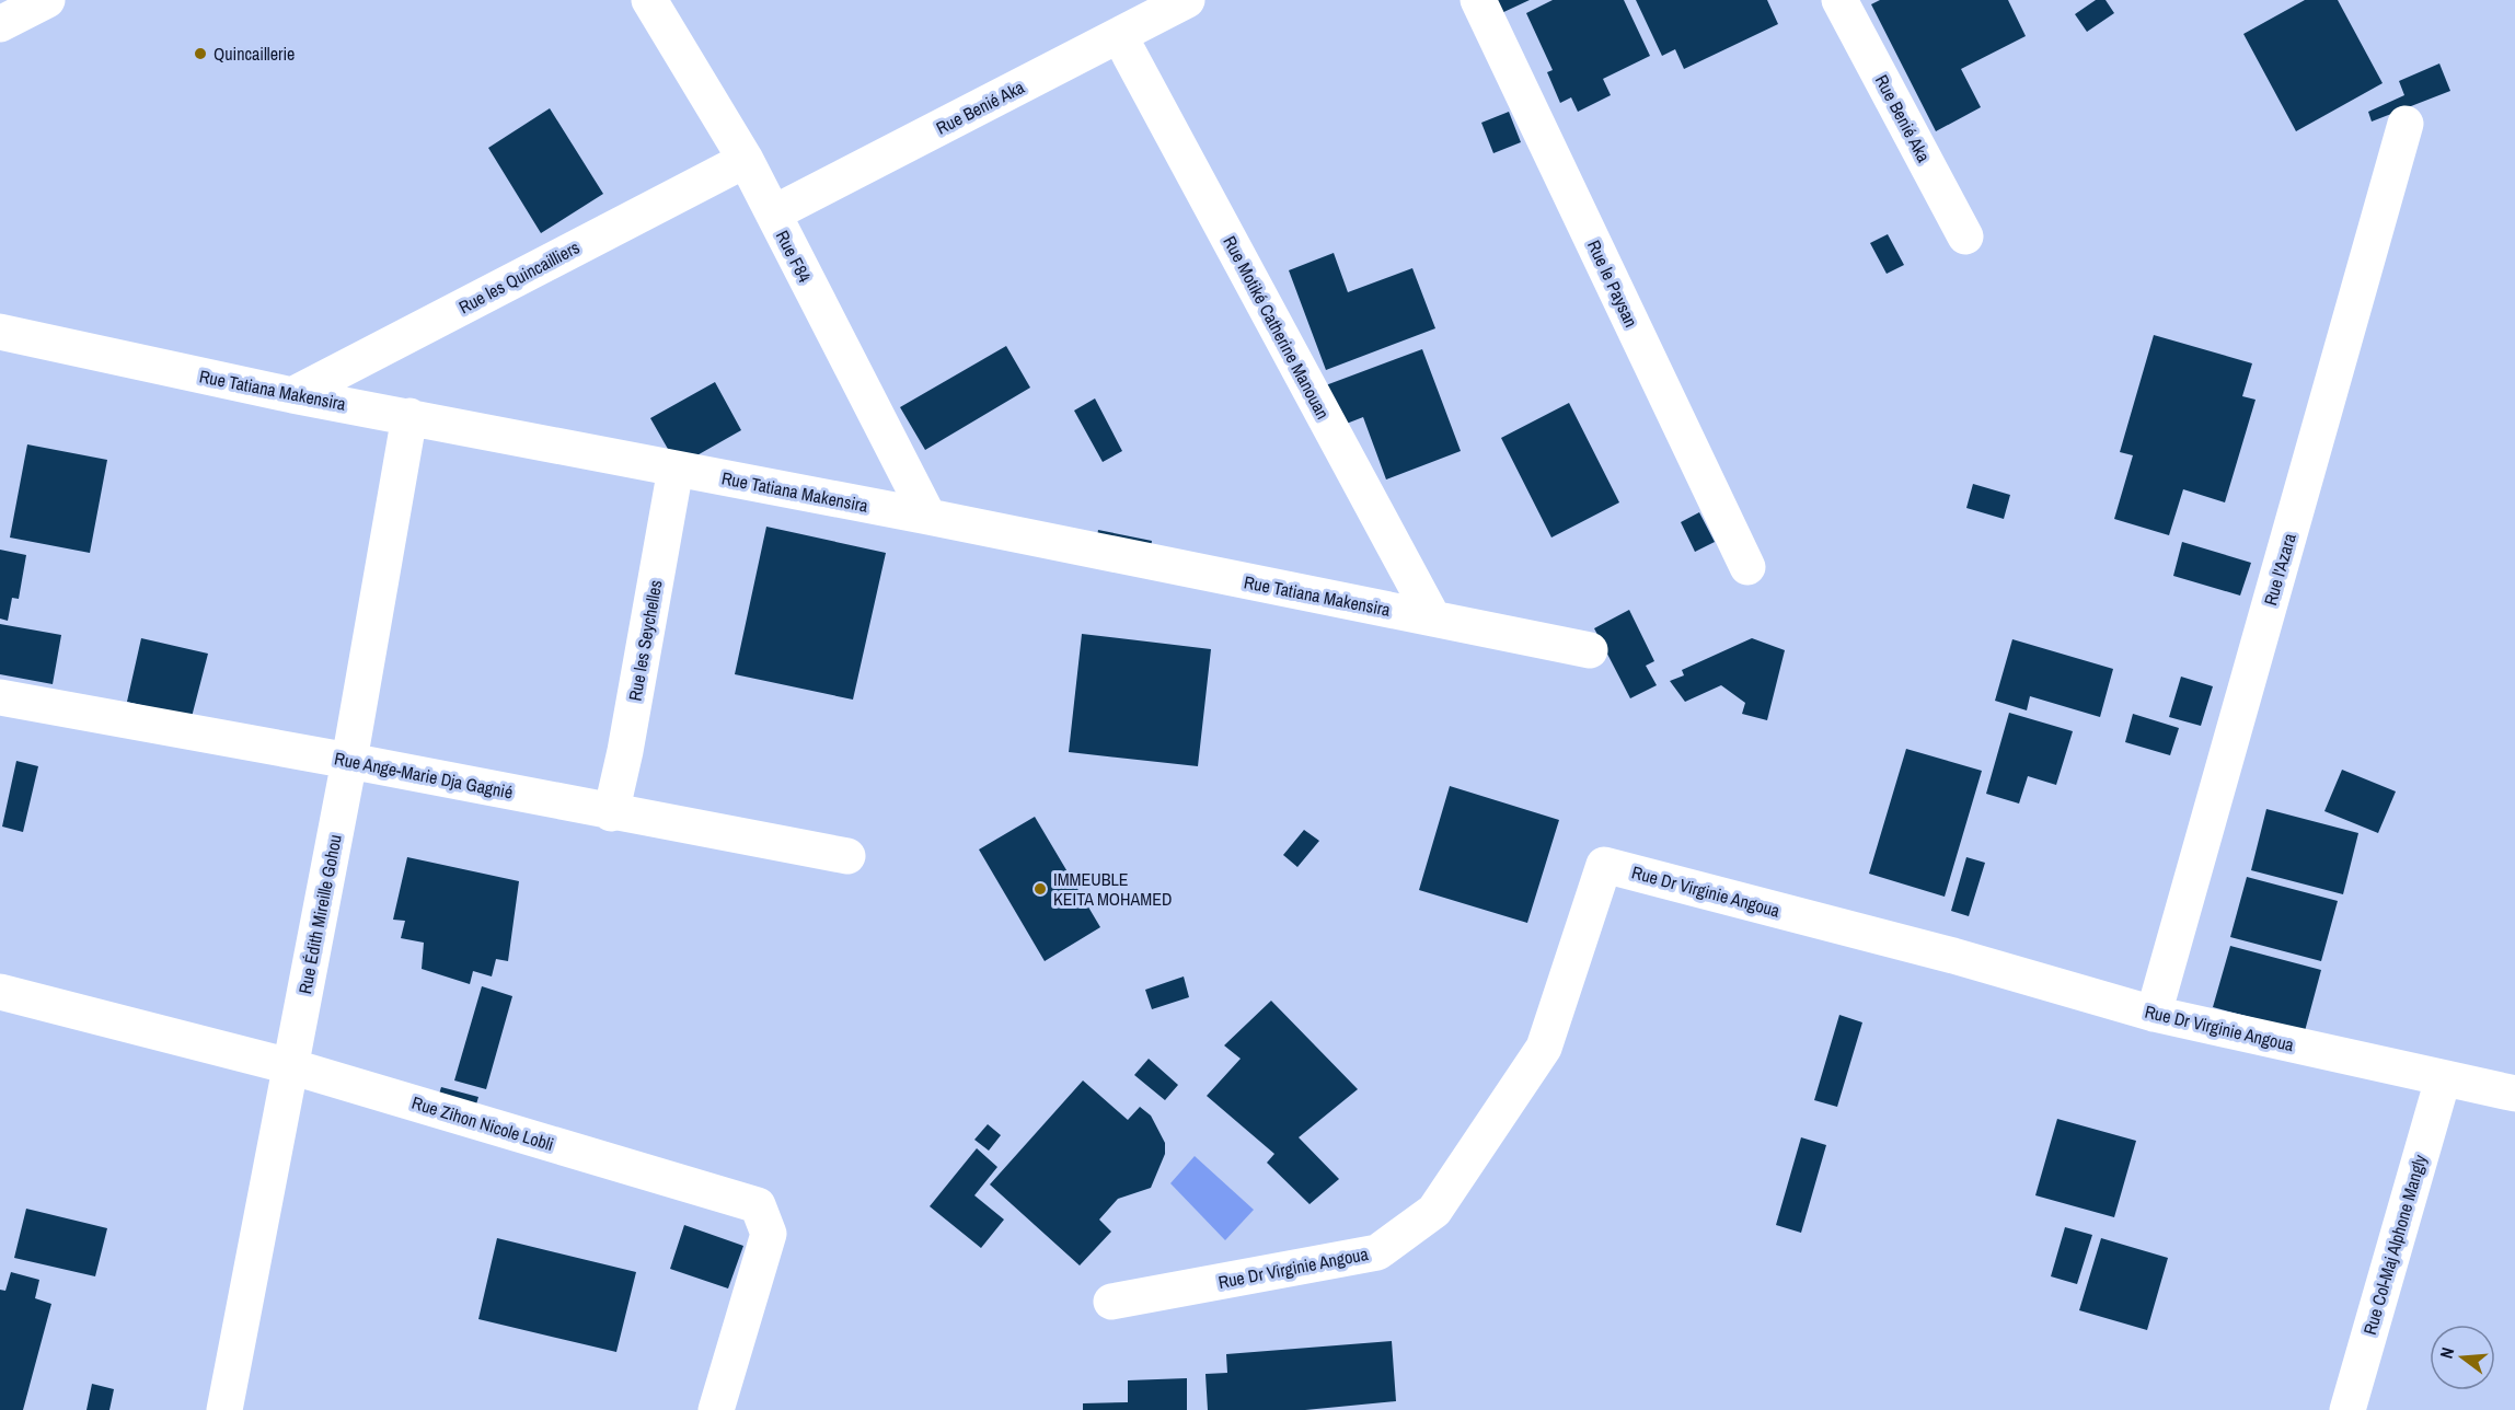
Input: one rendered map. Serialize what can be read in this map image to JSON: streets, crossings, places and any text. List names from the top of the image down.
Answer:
{
  "streets": {
    "street": [
      "Rue Benié Aka",
      "Rue F84",
      "Rue les Quincailliers",
      "Rue le Paysan",
      "Rue Motiké Catherine Manouan",
      "Rue Tatiana Makensira",
      "Rue l'Azara",
      "Rue les Seychelles",
      "Rue Ange-Marie Dja Gagnié",
      "Rue Dr Virginie Angoua",
      "Rue Édith Mireille Gohou",
      "Rue Zihon Nicole Lobli",
      "Rue Col-Maj Alphone Mangly"
    ]
  },
  "crossings": [
    ["Rue Benié Aka", "Rue F84"],
    ["Rue Benié Aka", "Rue Motiké Catherine Manouan"],
    ["Rue F84", "Rue les Quincailliers"],
    ["Rue F84", "Rue Tatiana Makensira"],
    ["Rue les Quincailliers", "Rue Tatiana Makensira"],
    ["Rue Motiké Catherine Manouan", "Rue Tatiana Makensira"],
    ["Rue Tatiana Makensira", "Rue les Seychelles"],
    ["Rue Tatiana Makensira", "Rue Édith Mireille Gohou"],
    ["Rue l'Azara", "Rue Dr Virginie Angoua"],
    ["Rue les Seychelles", "Rue Ange-Marie Dja Gagnié"],
    ["Rue Ange-Marie Dja Gagnié", "Rue Édith Mireille Gohou"],
    ["Rue Dr Virginie Angoua", "Rue Col-Maj Alphone Mangly"],
    ["Rue Édith Mireille Gohou", "Rue Zihon Nicole Lobli"]
  ],
  "places": ["Quincaillerie", "IMMEUBLE KEITA MOHAMED"],
  "north": "left"
}
